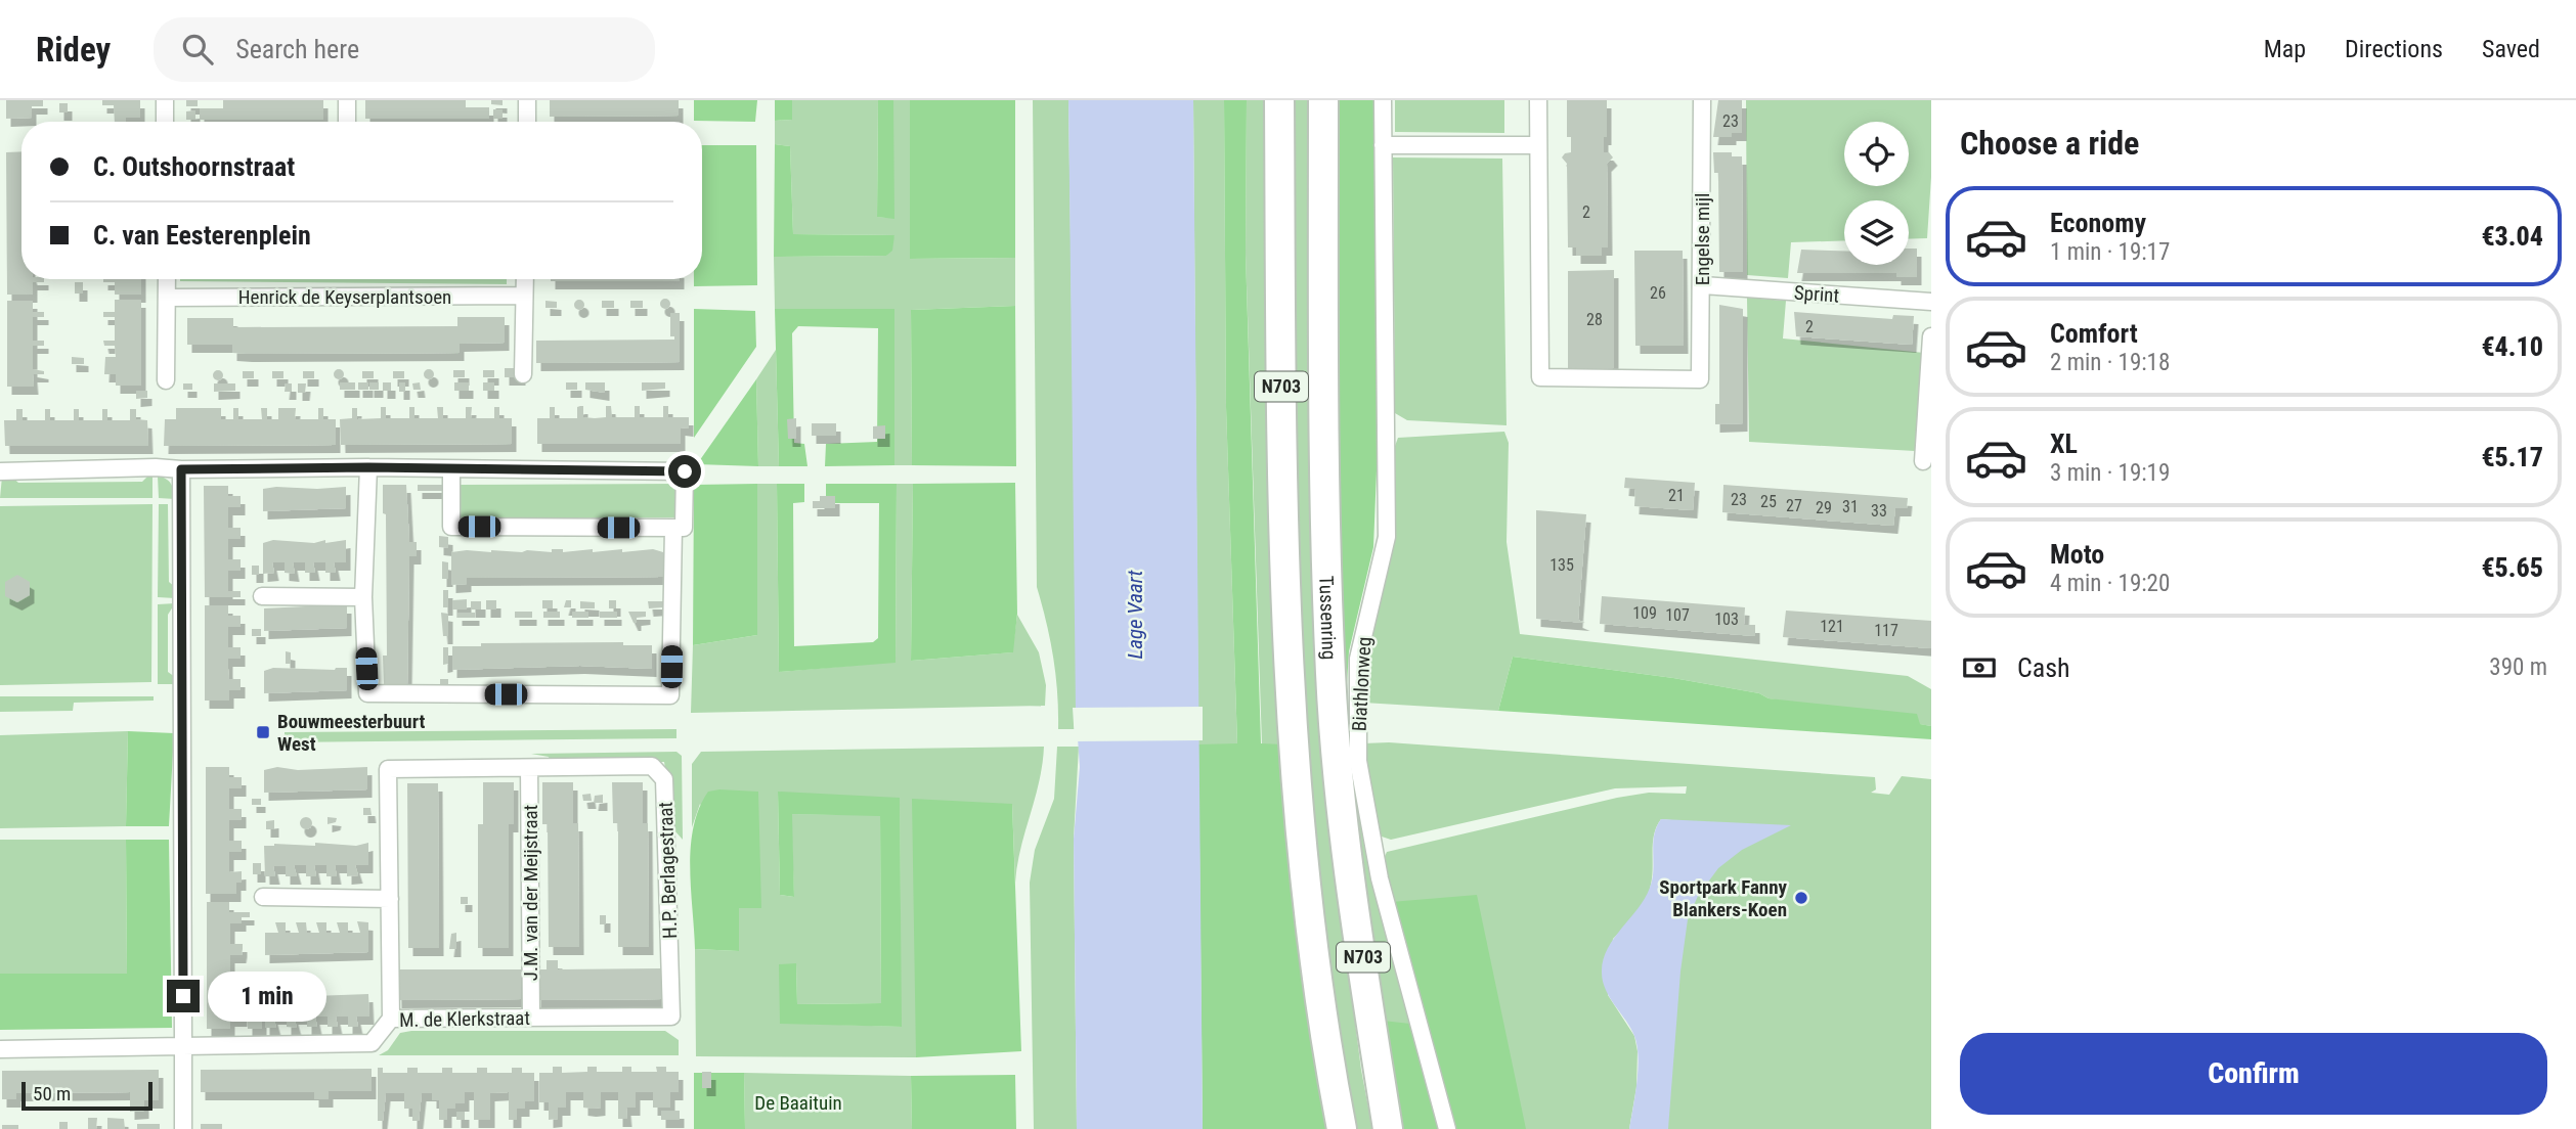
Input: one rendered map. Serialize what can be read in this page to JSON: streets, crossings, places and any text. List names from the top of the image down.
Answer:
{
  "streets": {
    "highway": ["N703", "Tussenring"],
    "street": [
      "Engelse mijl",
      "Sprint",
      "Henrick de Keyserplantsoen",
      "Biathlonweg",
      "H.P. Berlagestraat",
      "J.M. van der Meijstraat",
      "M. de Klerkstraat"
    ]
  },
  "crossings": [
    ["Engelse mijl", "Sprint"],
    ["H.P. Berlagestraat", "J.M. van der Meijstraat"],
    ["H.P. Berlagestraat", "M. de Klerkstraat"],
    ["J.M. van der Meijstraat", "M. de Klerkstraat"]
  ],
  "water": ["Lage Vaart"],
  "parks": ["De Baaituin"],
  "places": {
    "transit": ["Bouwmeesterbuurt West"],
    "other": ["Sportpark Fanny Blankers-Koen"]
  },
  "house_numbers": [
    "23",
    "2",
    "26",
    "28",
    "2",
    "21",
    "23",
    "25",
    "27",
    "31",
    "29",
    "33",
    "135",
    "109",
    "107",
    "103",
    "121",
    "117"
  ],
  "scale_bar": "50 m",
  "page": {
    "header": "Ridey",
    "search": "Search here",
    "nav": ["Map", "Directions", "Saved"],
    "heading": "Choose a ride",
    "banner": ["C. Outshoornstraat", "C. van Eesterenplein"],
    "list": [
      {
        "name": "Economy",
        "note": "1 min · 19:17",
        "value": "€3.04"
      },
      {
        "name": "Comfort",
        "note": "2 min · 19:18",
        "value": "€4.10"
      },
      {
        "name": "XL",
        "note": "3 min · 19:19",
        "value": "€5.17"
      },
      {
        "name": "Moto",
        "note": "4 min · 19:20",
        "value": "€5.65"
      }
    ],
    "pay": ["Cash", "390 m"],
    "bubble": "1 min",
    "buttons": "Confirm",
    "scale": "50 m"
  }
}
